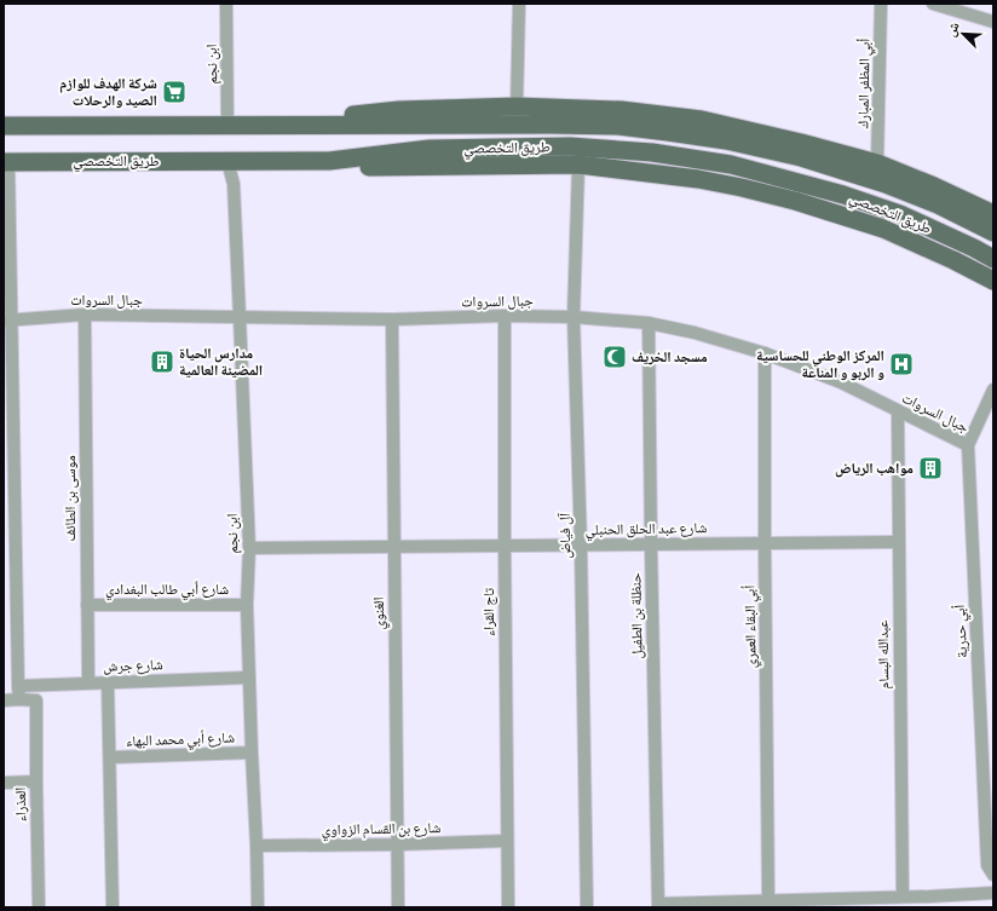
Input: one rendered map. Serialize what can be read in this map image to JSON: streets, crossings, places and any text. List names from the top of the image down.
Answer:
{
  "streets": {
    "main road": ["طريق التخصصي"],
    "street": [
      "ابن نجم",
      "أبي المظفر المبارك",
      "جبال السروات",
      "موسى بن الطائف",
      "شارع عبد الحلق الحنبلي",
      "آل فياض",
      "شارع أبي طالب البغدادي",
      "تاج القراء",
      "الغنوي",
      "حنظلة بن الطفيل",
      "أبي البقاء العمري",
      "أبي حدرية",
      "عبدالله البسام",
      "شارع جرش",
      "شارع أبي محمد البهاء",
      "العذراء",
      "شارع بن القسام الزواوي"
    ]
  },
  "crossings": [
    ["ابن نجم", "طريق التخصصي"],
    ["ابن نجم", "جبال السروات"],
    ["ابن نجم", "شارع عبد الحلق الحنبلي"],
    ["ابن نجم", "شارع أبي طالب البغدادي"],
    ["ابن نجم", "شارع جرش"],
    ["ابن نجم", "شارع أبي محمد البهاء"],
    ["ابن نجم", "شارع بن القسام الزواوي"],
    ["جبال السروات", "موسى بن الطائف"],
    ["جبال السروات", "آل فياض"],
    ["جبال السروات", "تاج القراء"],
    ["جبال السروات", "الغنوي"],
    ["جبال السروات", "حنظلة بن الطفيل"],
    ["جبال السروات", "أبي البقاء العمري"],
    ["جبال السروات", "أبي حدرية"],
    ["جبال السروات", "عبدالله البسام"],
    ["موسى بن الطائف", "شارع أبي طالب البغدادي"],
    ["موسى بن الطائف", "شارع جرش"],
    ["شارع عبد الحلق الحنبلي", "آل فياض"],
    ["شارع عبد الحلق الحنبلي", "تاج القراء"],
    ["شارع عبد الحلق الحنبلي", "الغنوي"],
    ["شارع عبد الحلق الحنبلي", "حنظلة بن الطفيل"],
    ["شارع عبد الحلق الحنبلي", "أبي البقاء العمري"],
    ["شارع عبد الحلق الحنبلي", "عبدالله البسام"],
    ["تاج القراء", "شارع بن القسام الزواوي"],
    ["الغنوي", "شارع بن القسام الزواوي"]
  ],
  "places": {
    "supermarket": ["شركة الهدف للوازم الصيد والرحلات"],
    "mosque": ["مسجد الخريف"],
    "building": ["مدارس الحياة المضيئة العالمية", "مواهب الرياض"],
    "hospital": ["المركز الوطني للحساسية و الربو و المناعة"]
  },
  "north": "top left"
}
